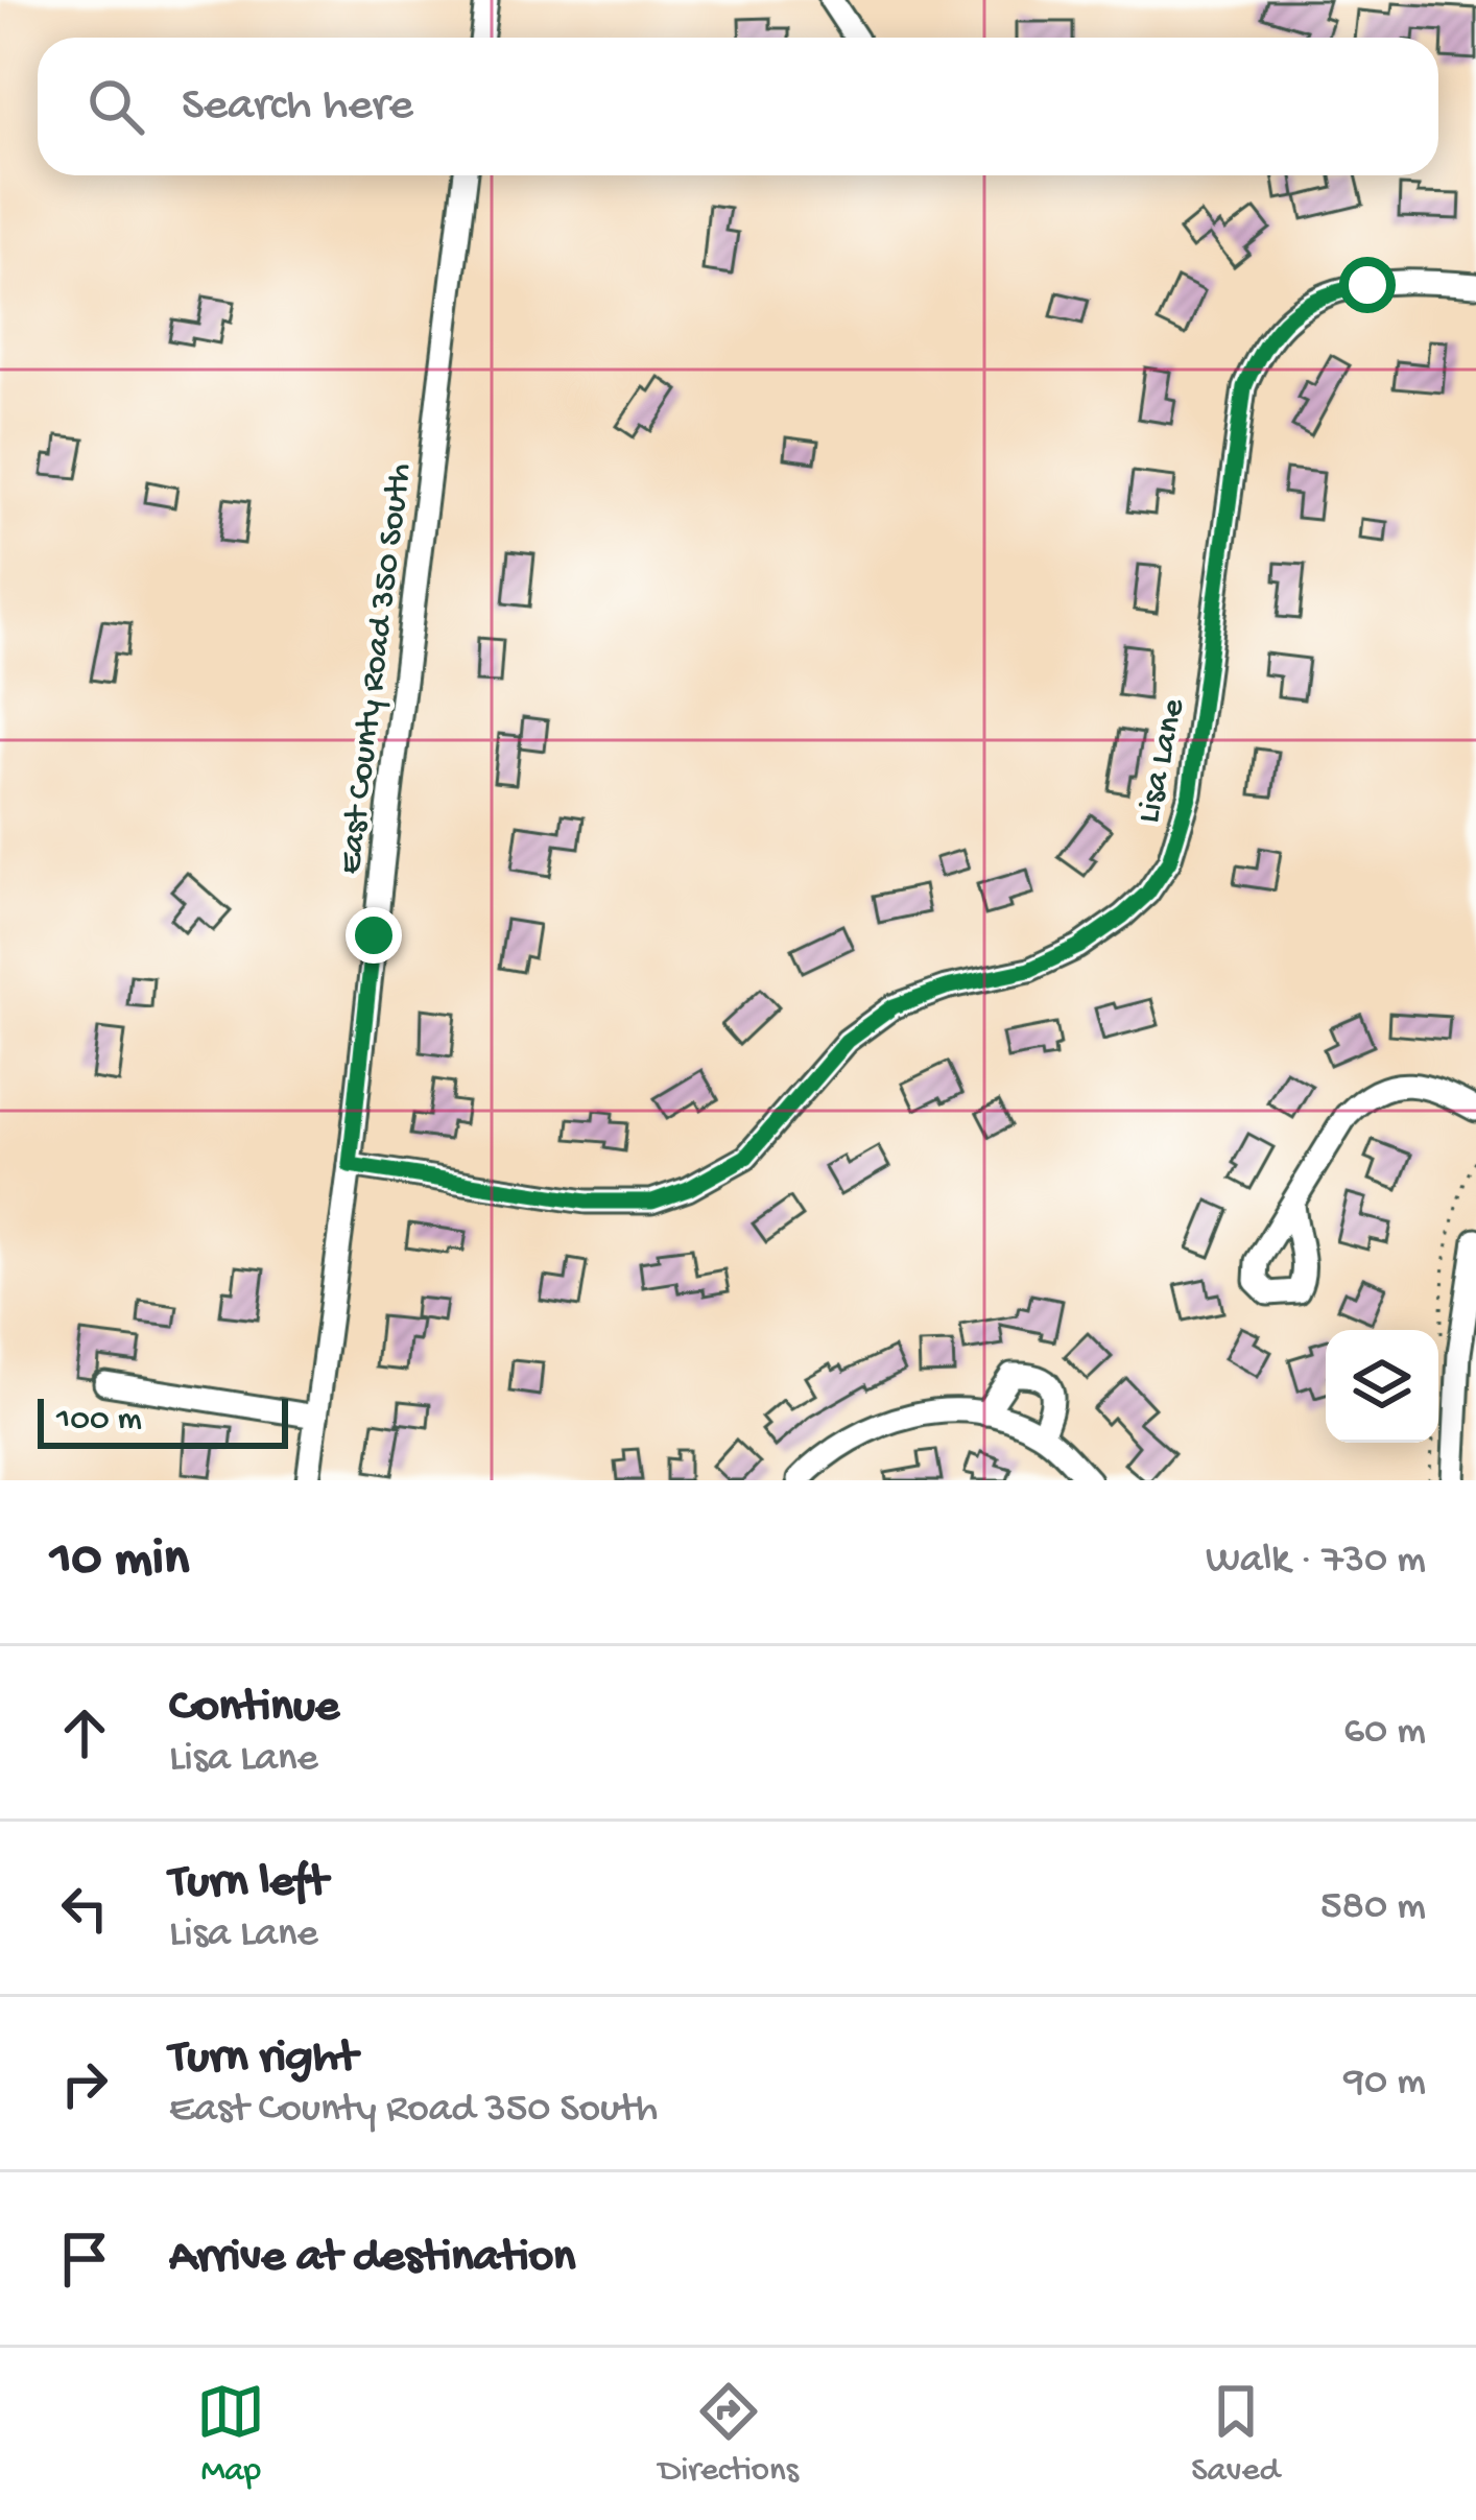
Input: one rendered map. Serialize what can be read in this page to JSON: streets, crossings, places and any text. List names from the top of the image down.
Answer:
{
  "streets": {
    "street": ["East County Road 350 South", "Lisa Lane"]
  },
  "crossings": [
    ["East County Road 350 South", "Lisa Lane"]
  ],
  "scale_bar": "100 m",
  "page": {
    "search": "Search here",
    "scale": "100 m",
    "heading": ["10 min", "Walk · 730 m"],
    "list": [
      ["Continue", "Lisa Lane", "60 m"],
      ["Turn left", "Lisa Lane", "580 m"],
      ["Turn right", "East County Road 350 South", "90 m"],
      "Arrive at destination"
    ],
    "nav": ["Map", "Directions", "Saved"]
  }
}
